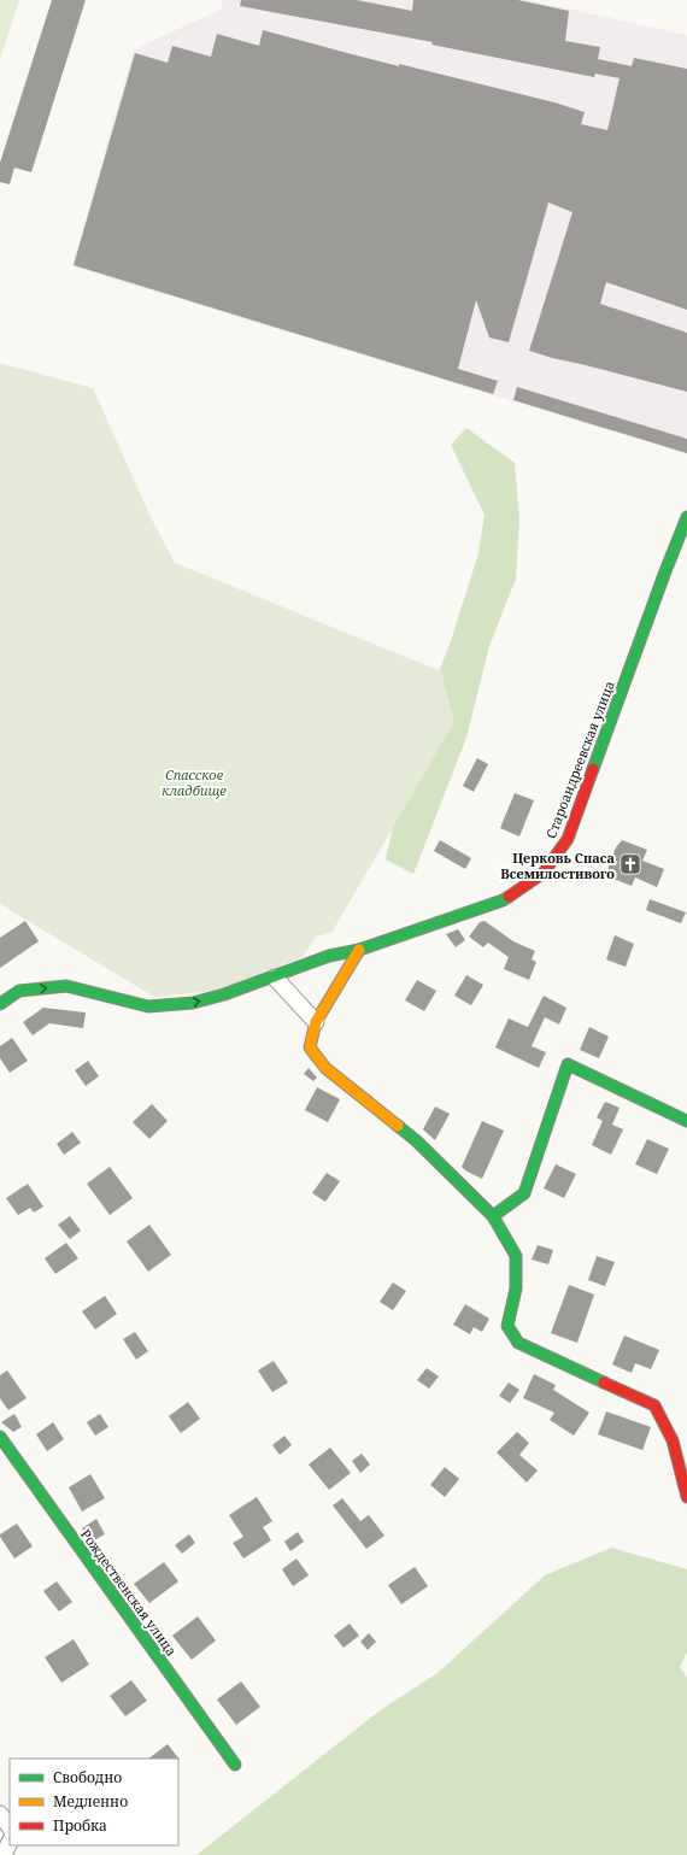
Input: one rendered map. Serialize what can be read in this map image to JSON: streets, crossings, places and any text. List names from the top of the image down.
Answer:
{
  "streets": {
    "street": ["Староандреевская улица", "Рождественская улица"]
  },
  "parks": ["Спасское кладбище"],
  "places": {
    "church": ["Церковь Спаса Всемилостивого"]
  },
  "legend": ["Свободно", "Медленно", "Пробка"]
}
